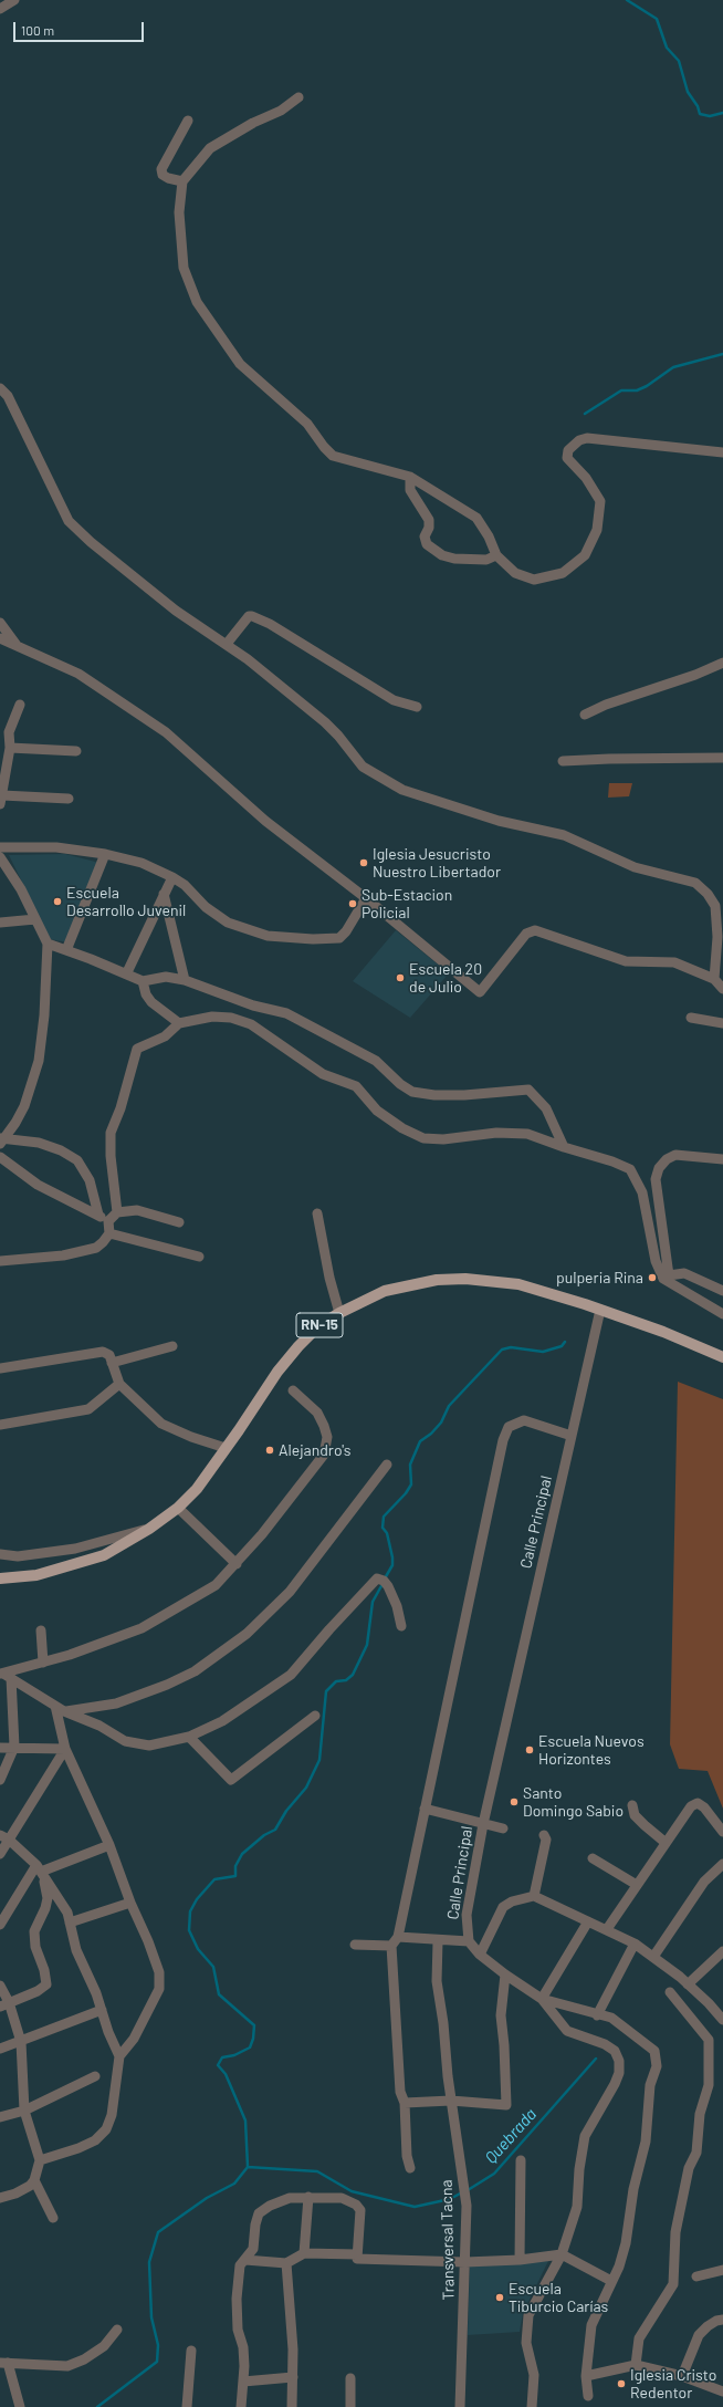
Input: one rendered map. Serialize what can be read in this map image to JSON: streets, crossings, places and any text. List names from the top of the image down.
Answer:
{
  "streets": {
    "main road": ["RN-15"],
    "street": ["Calle Principal", "Transversal Tacna"]
  },
  "crossings": [
    ["RN-15", "Calle Principal"]
  ],
  "water": ["Quebrada"],
  "places": [
    "Iglesia Jesucristo Nuestro Libertador",
    "Escuela Desarrollo Juvenil",
    "Sub-Estacion Policial",
    "Escuela 20 de Julio",
    "pulperia Rina",
    "Alejandro's",
    "Escuela Nuevos Horizontes",
    "Santo Domingo Sabio",
    "Escuela Tiburcio Carías",
    "Iglesia Cristo Redentor"
  ],
  "scale_bar": "100 m"
}
